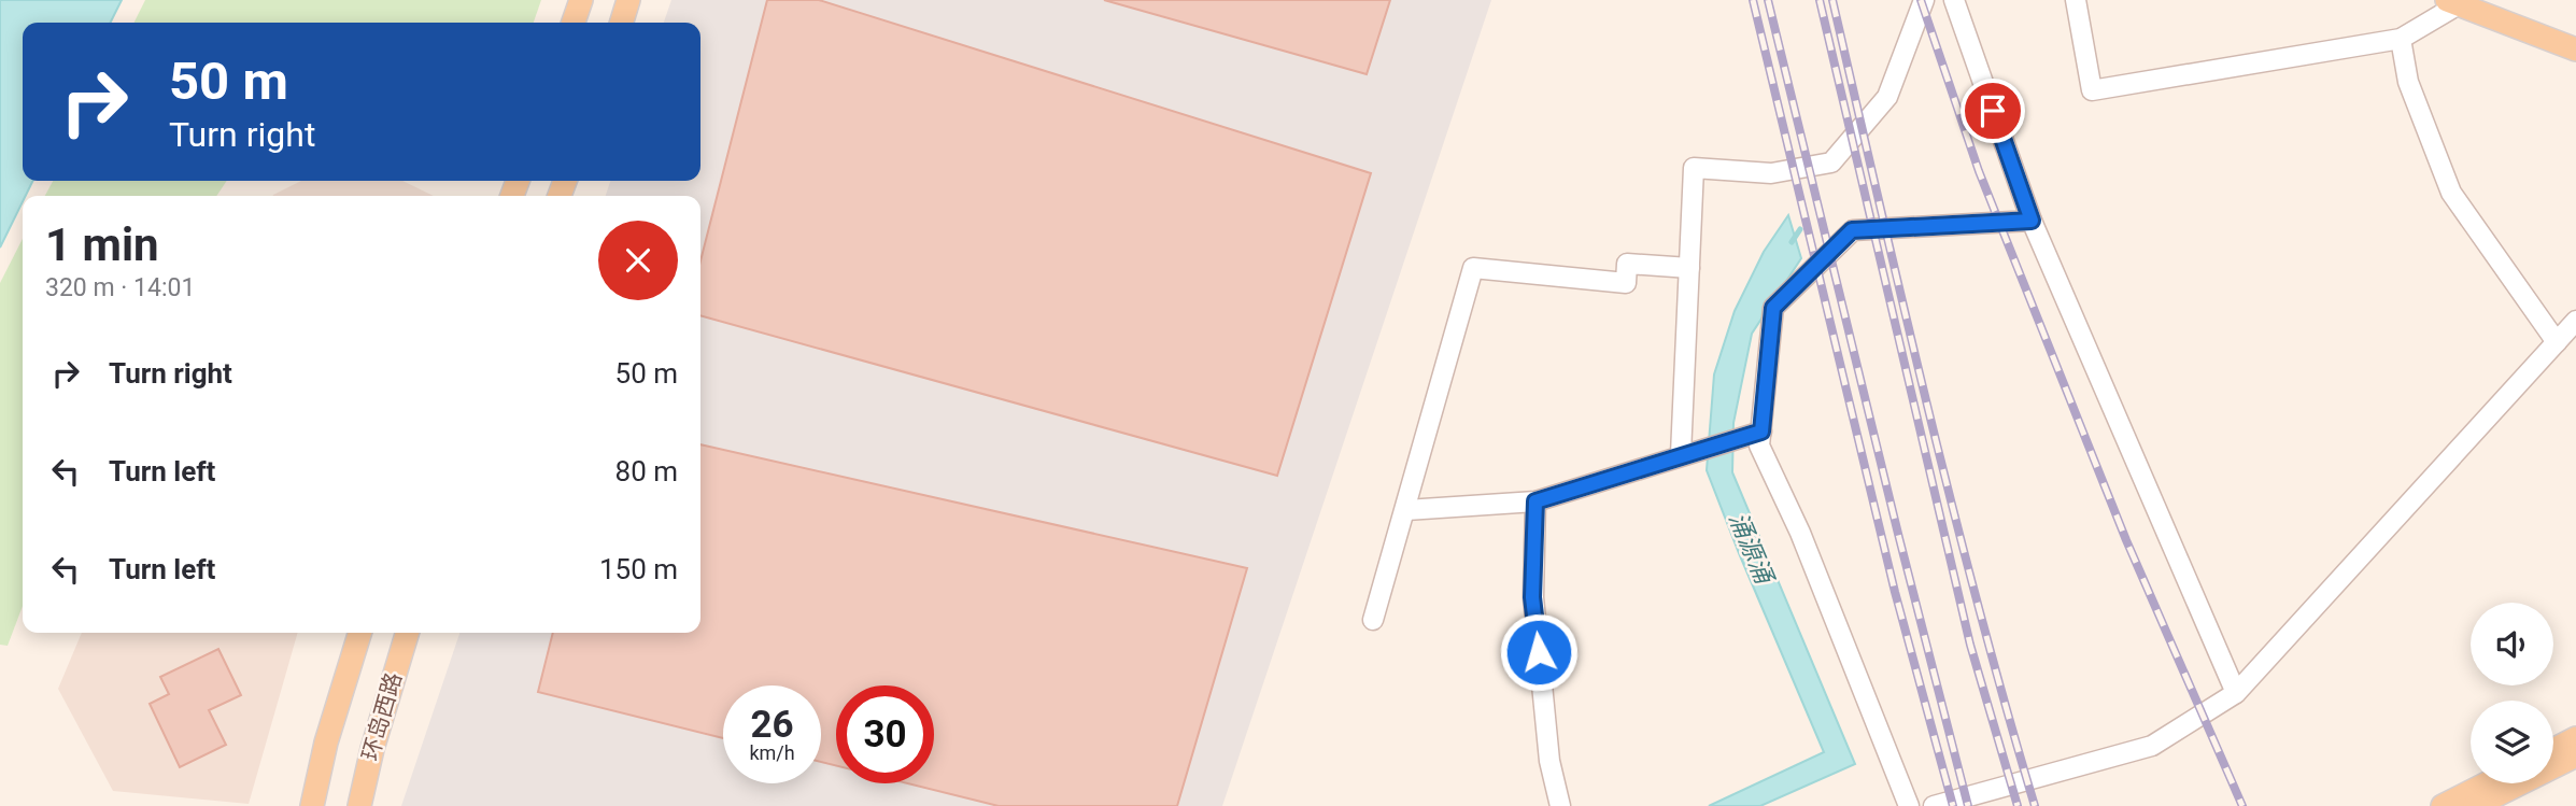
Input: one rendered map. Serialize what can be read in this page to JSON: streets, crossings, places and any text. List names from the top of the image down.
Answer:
{
  "streets": {
    "main road": ["环岛西路"]
  },
  "water": ["涌源涌"],
  "page": {
    "turn": ["50 m", "Turn right"],
    "heading": ["1 min", "320 m · 14:01"],
    "list": [
      {
        "name": "Turn right",
        "value": "50 m"
      },
      {
        "name": "Turn left",
        "value": "80 m"
      },
      {
        "name": "Turn left",
        "value": "150 m"
      }
    ],
    "speed": "26 km/h",
    "limit": "30"
  }
}
